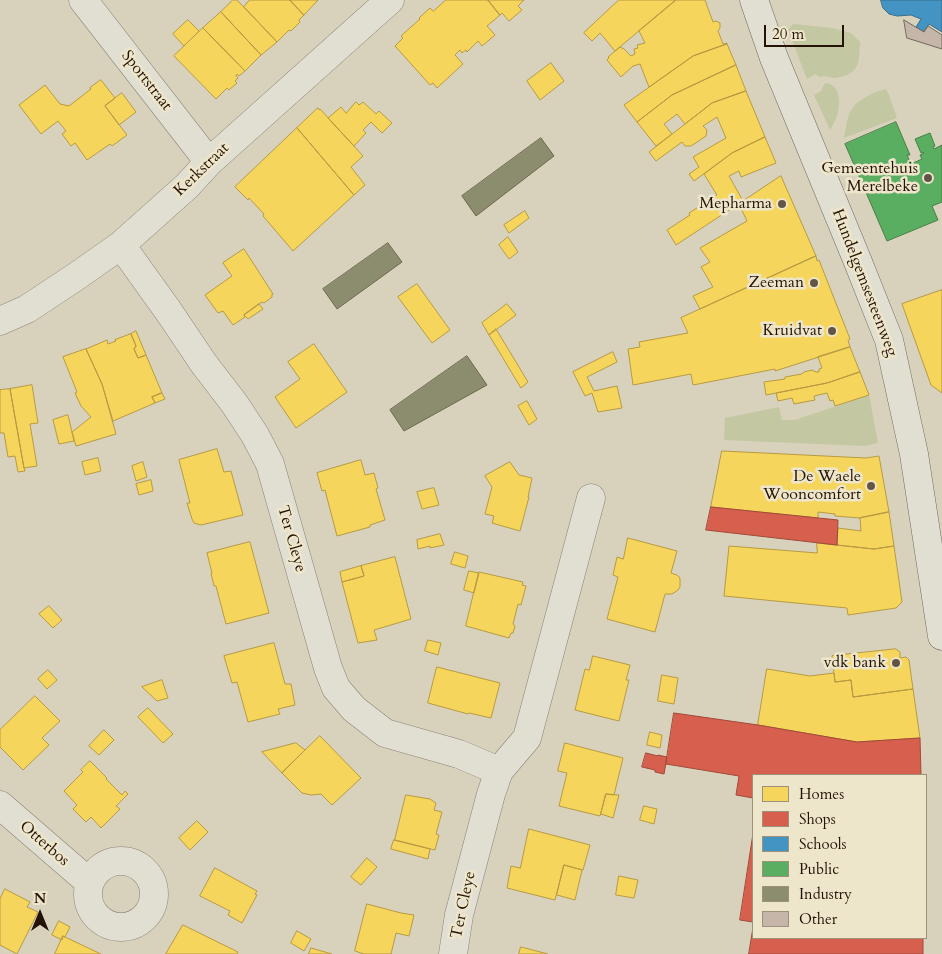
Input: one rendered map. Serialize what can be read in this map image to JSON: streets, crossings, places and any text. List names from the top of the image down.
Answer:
{
  "streets": {
    "street": [
      "Sportstraat",
      "Kerkstraat",
      "Hundelgemsesteenweg",
      "Ter Cleye",
      "Otterbos"
    ]
  },
  "crossings": [
    ["Sportstraat", "Kerkstraat"],
    ["Kerkstraat", "Ter Cleye"]
  ],
  "places": [
    "Gemeentehuis Merelbeke",
    "Mepharma",
    "Zeeman",
    "Kruidvat",
    "De Waele Wooncomfort",
    "vdk bank"
  ],
  "legend": [
    "Homes",
    "Shops",
    "Schools",
    "Public",
    "Industry",
    "Other"
  ],
  "scale_bar": "20 m",
  "north": "top"
}
